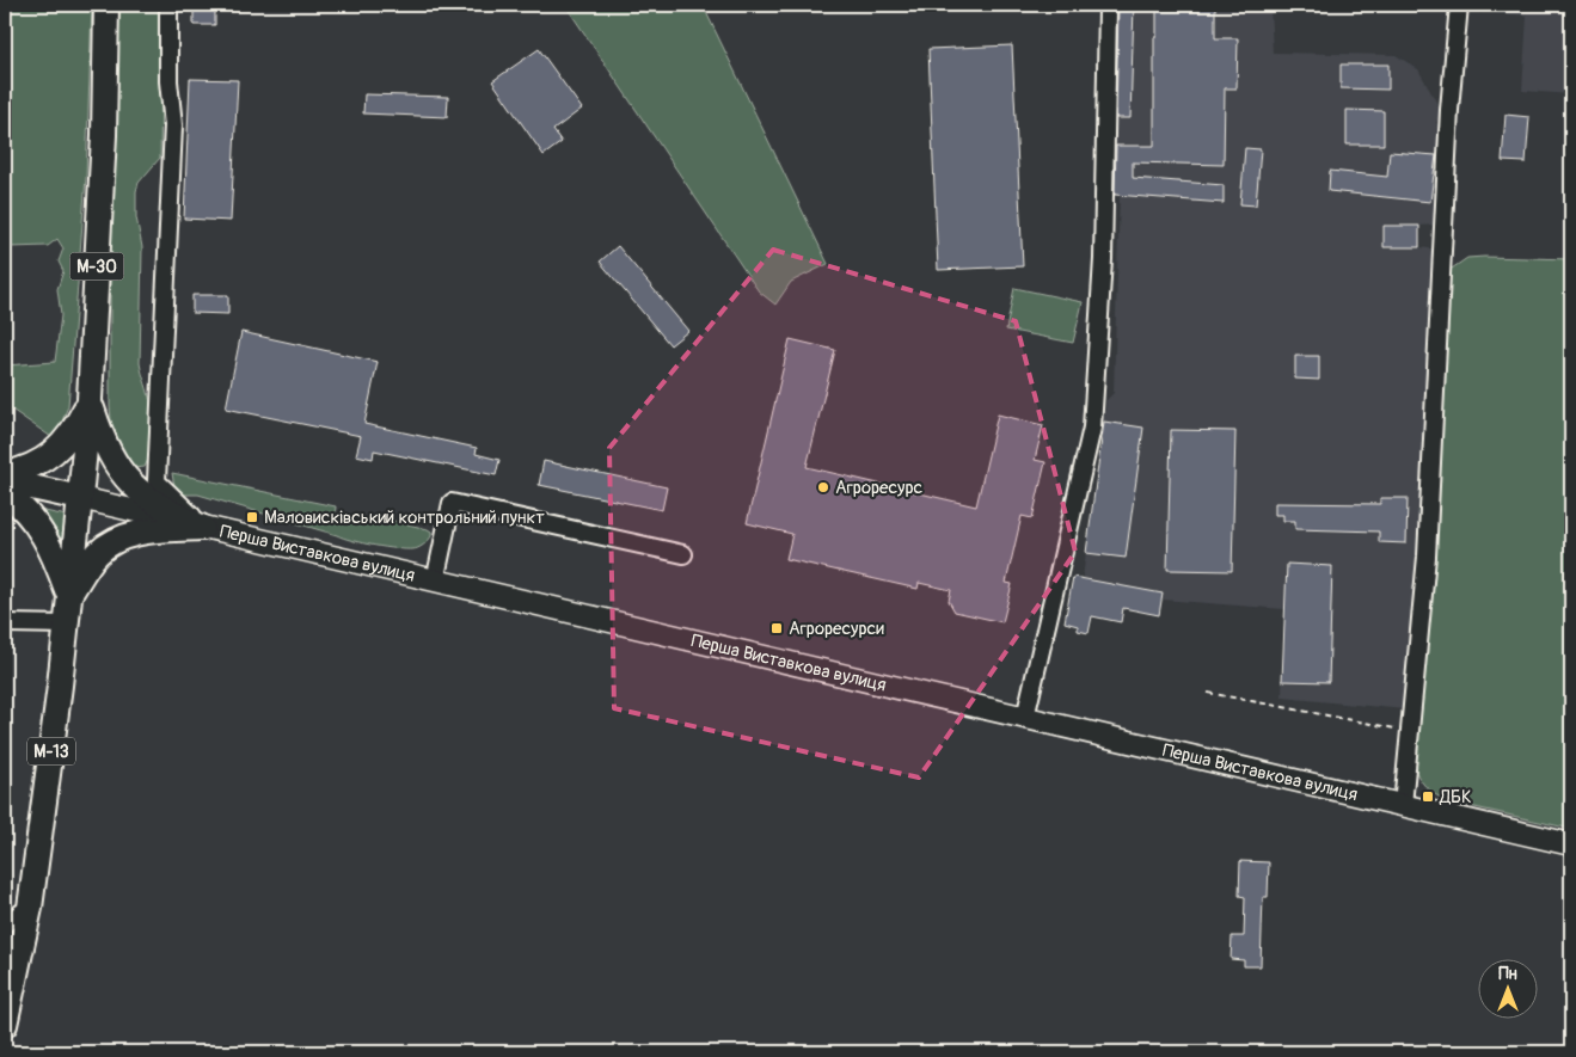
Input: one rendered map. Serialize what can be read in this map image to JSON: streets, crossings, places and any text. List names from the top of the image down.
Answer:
{
  "streets": {
    "highway": ["М-30", "Перша Виставкова вулиця", "М-13"]
  },
  "crossings": [
    ["М-30", "Перша Виставкова вулиця"],
    ["М-30", "М-13"],
    ["Перша Виставкова вулиця", "М-13"]
  ],
  "places": {
    "other": ["Агроресурс"],
    "transit": ["Маловисківський контрольний пункт", "Агроресурси", "ДБК"]
  },
  "north": "top"
}
